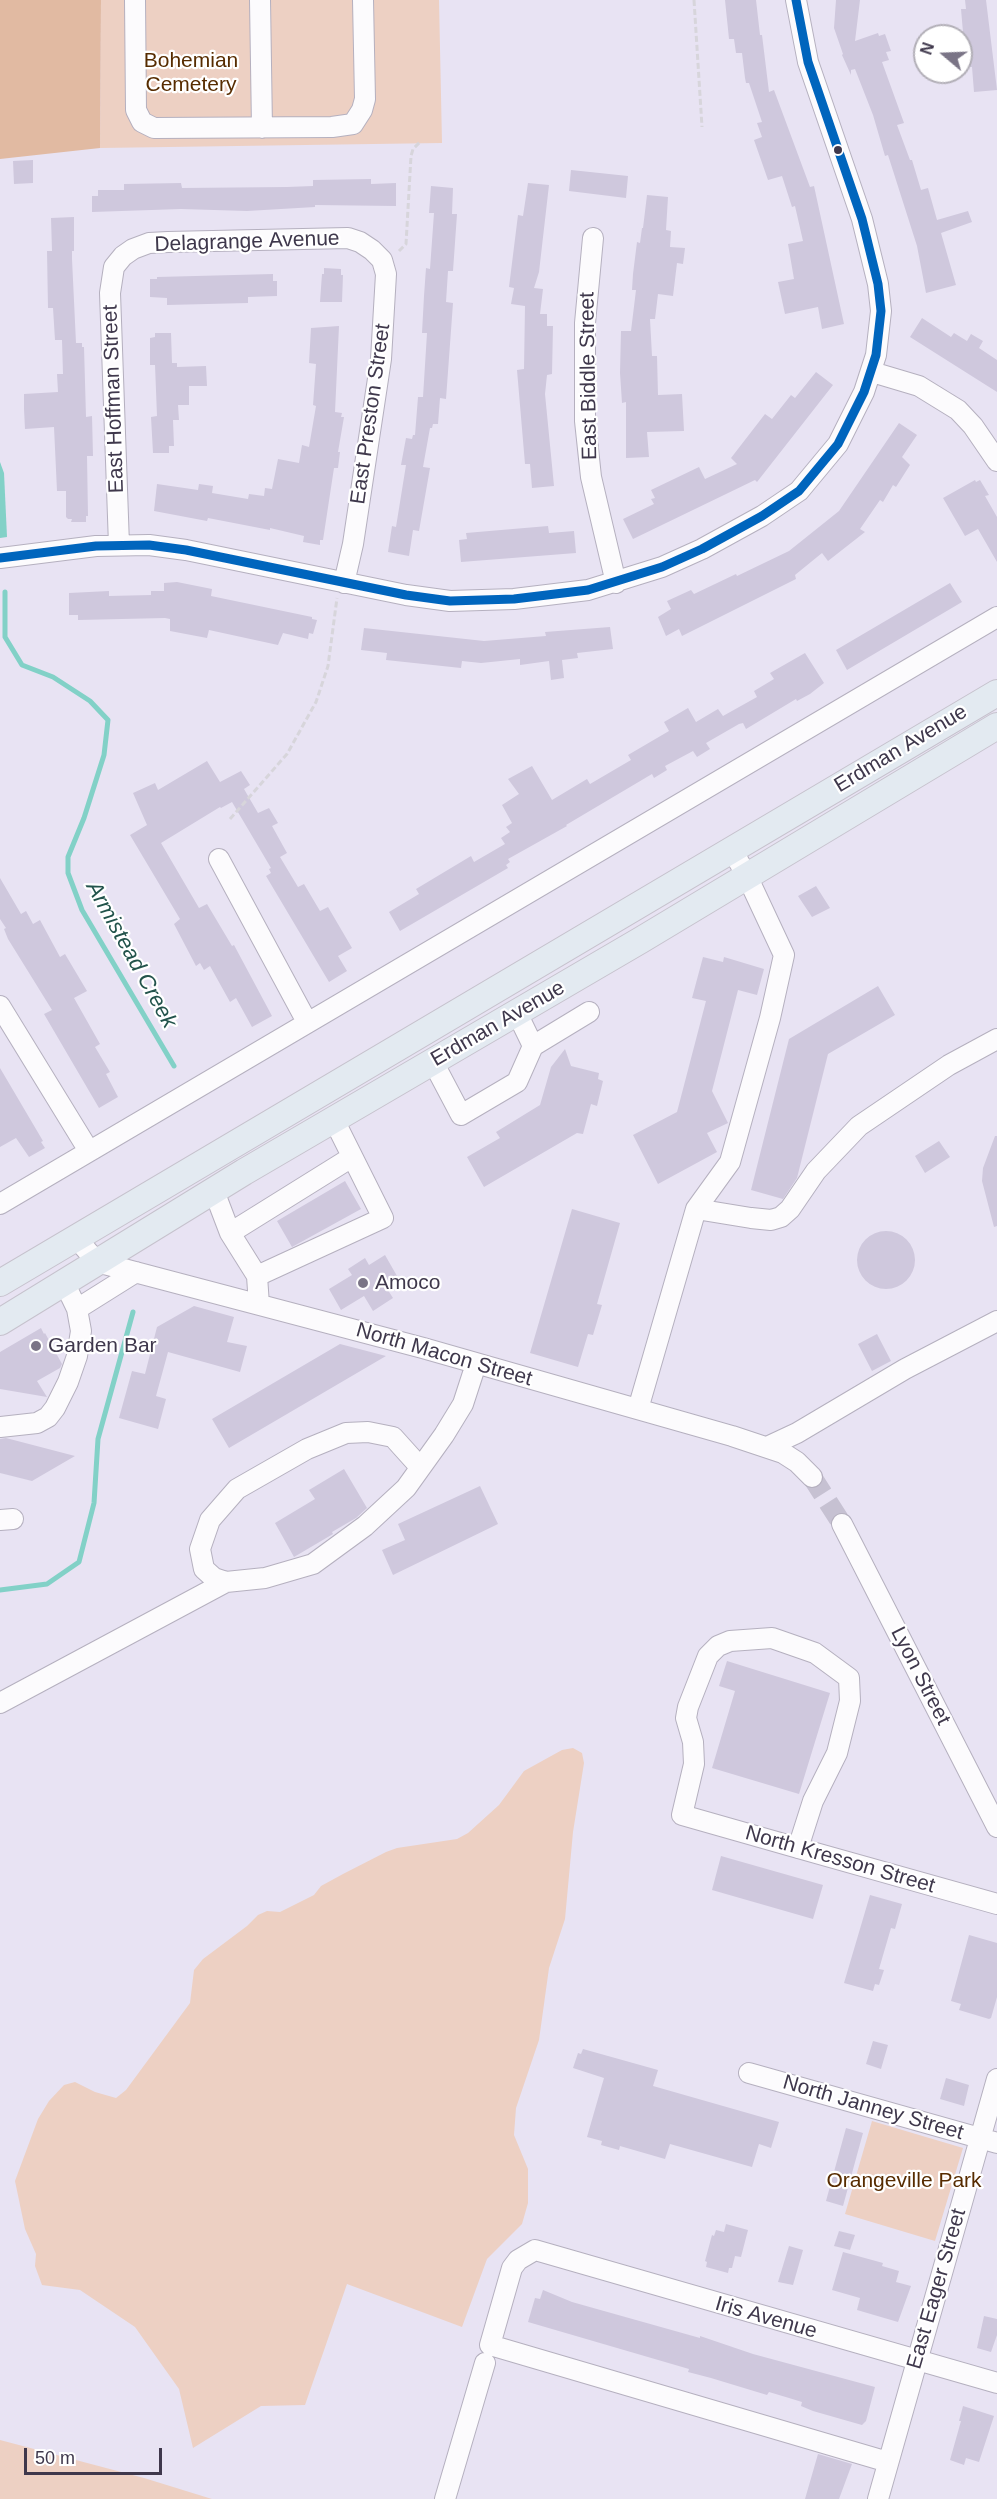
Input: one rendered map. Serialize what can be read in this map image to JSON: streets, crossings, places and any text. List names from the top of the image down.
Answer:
{
  "streets": {
    "main road": ["Erdman Avenue"],
    "street": [
      "Delagrange Avenue",
      "East Biddle Street",
      "East Hoffman Street",
      "East Preston Street",
      "North Macon Street",
      "Lyon Street",
      "North Kresson Street",
      "North Janney Street",
      "East Eager Street",
      "Iris Avenue"
    ]
  },
  "crossings": [
    ["Delagrange Avenue", "East Hoffman Street"],
    ["Delagrange Avenue", "East Preston Street"],
    ["Erdman Avenue", "North Macon Street"],
    ["North Janney Street", "East Eager Street"],
    ["East Eager Street", "Iris Avenue"]
  ],
  "water": ["Armistead Creek"],
  "parks": ["Bohemian Cemetery", "Orangeville Park"],
  "places": ["Amoco", "Garden Bar"],
  "scale_bar": "50 m",
  "north": "left"
}
